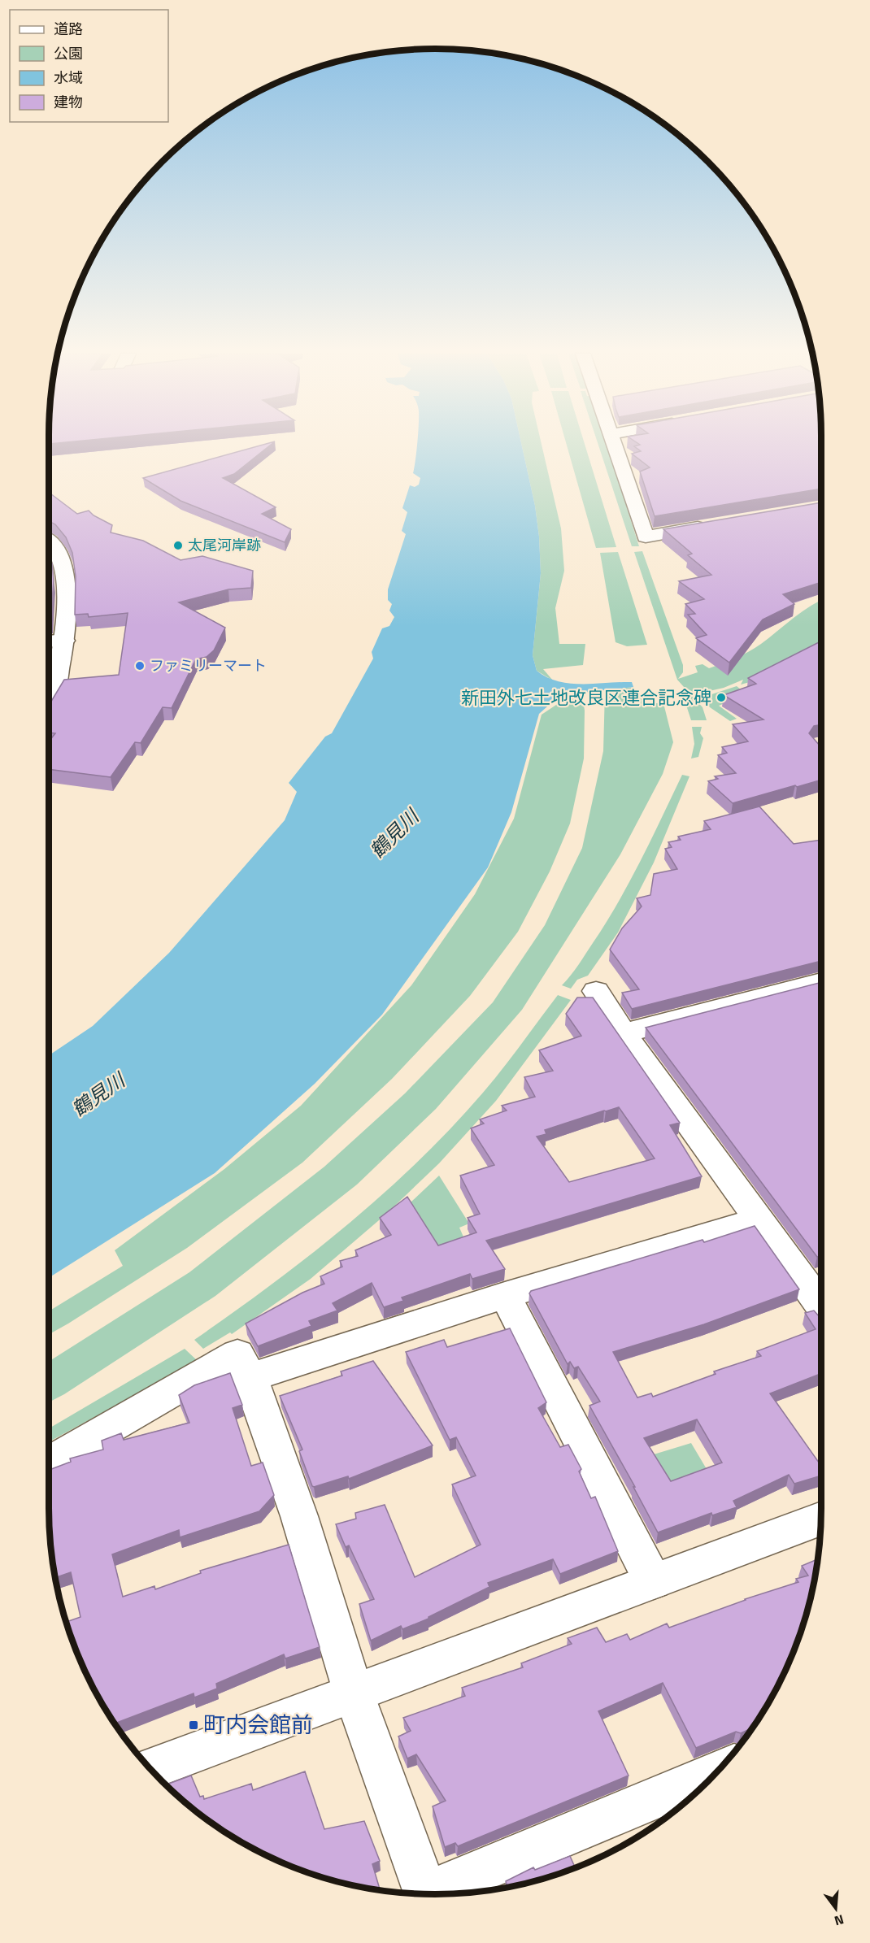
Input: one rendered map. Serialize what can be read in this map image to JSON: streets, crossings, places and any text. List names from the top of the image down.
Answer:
{
  "water": ["鶴見川"],
  "places": {
    "other": ["太尾河岸跡", "ファミリーマート", "新田外七土地改良区連合記念碑"],
    "transit": ["町内会館前"]
  },
  "legend": [
    "道路",
    "公園",
    "水域",
    "建物"
  ],
  "north": "bottom"
}
